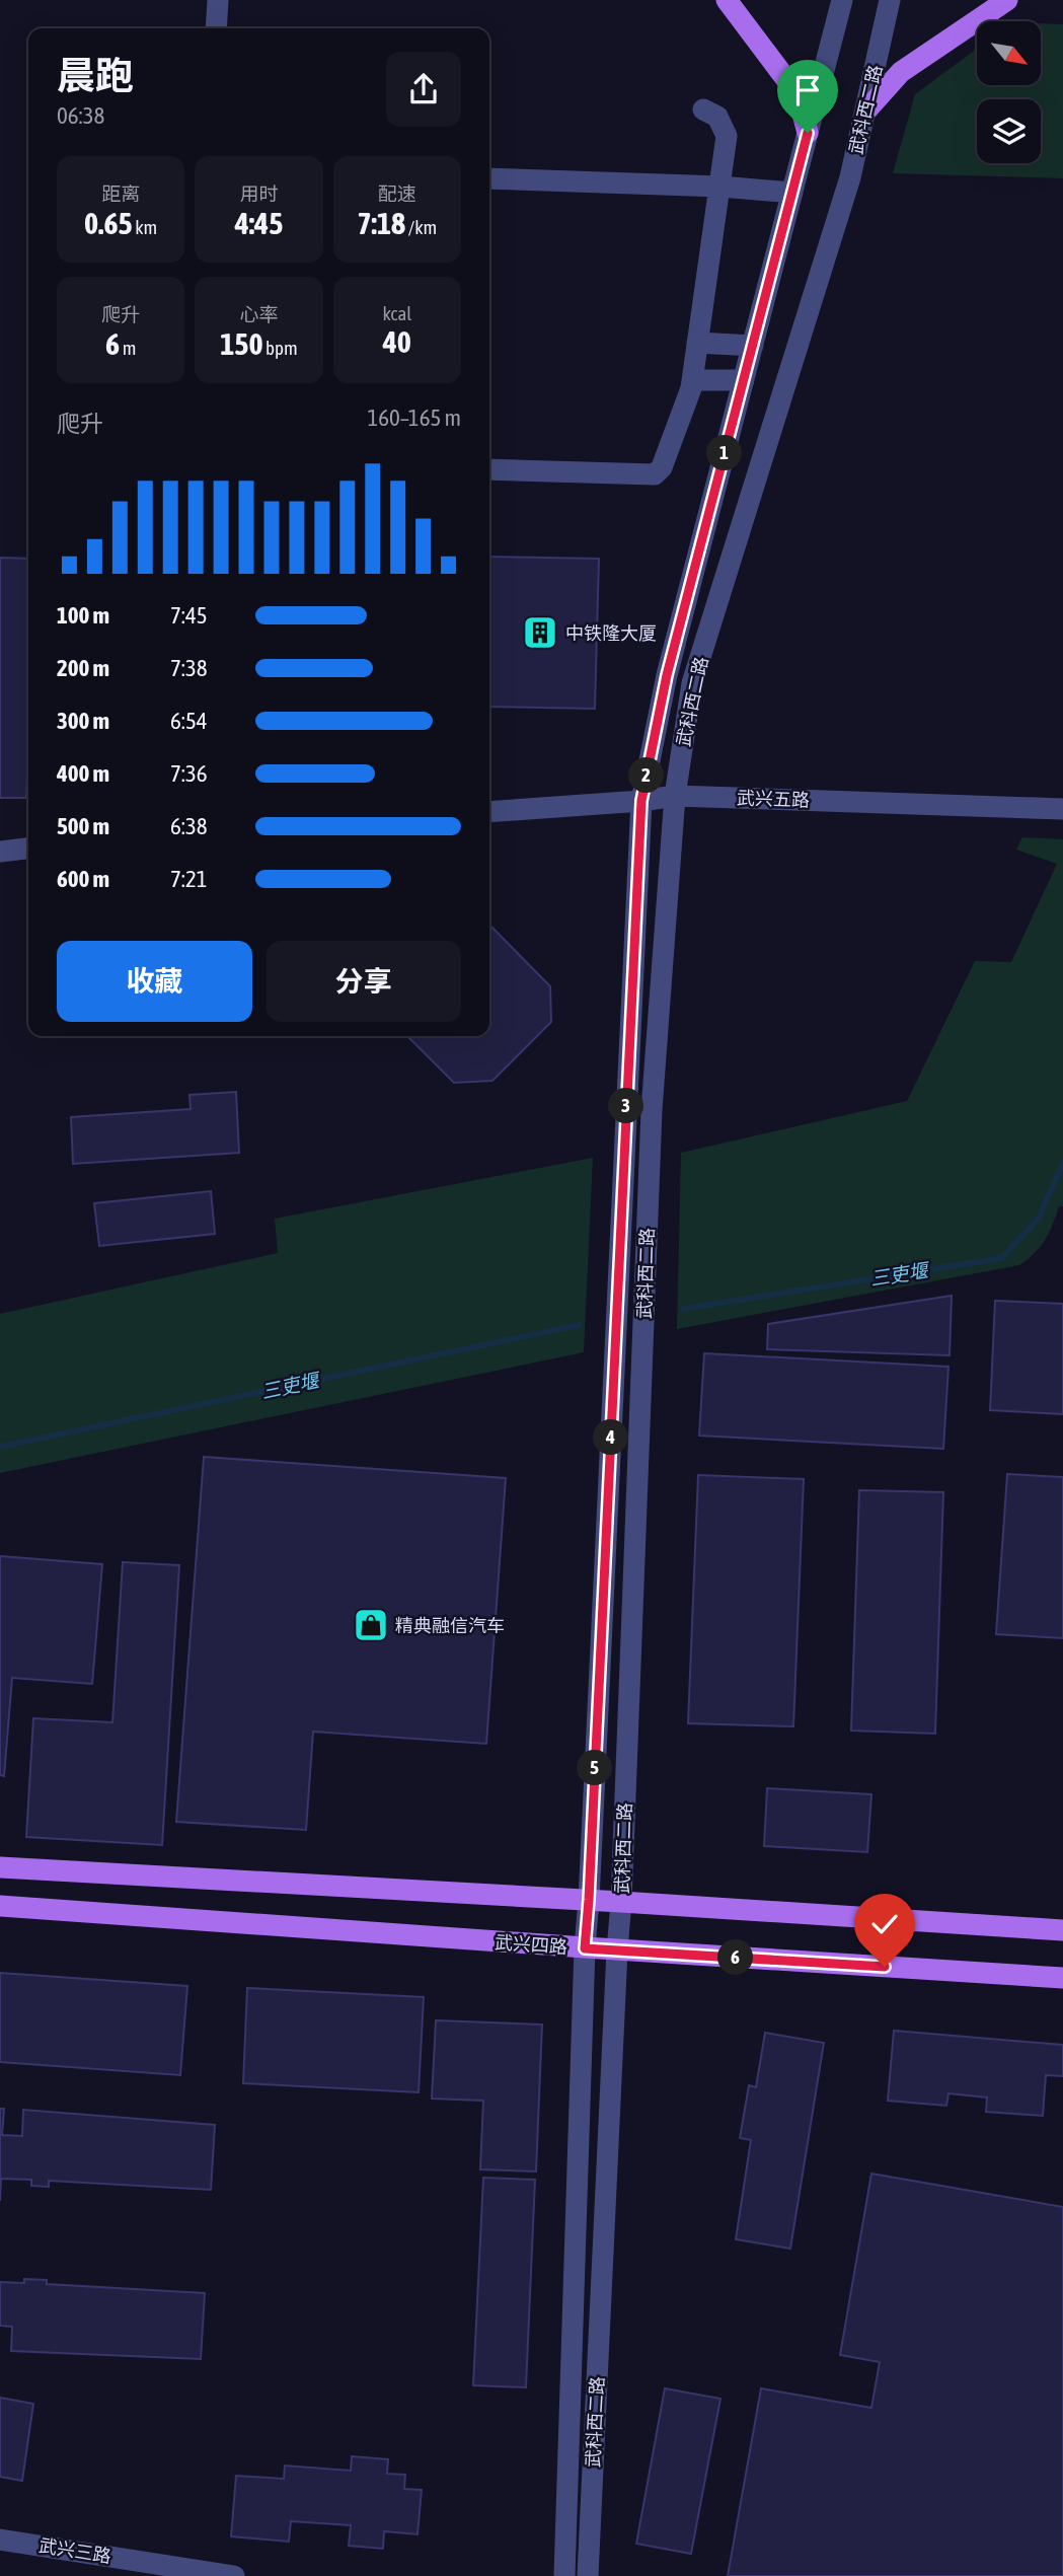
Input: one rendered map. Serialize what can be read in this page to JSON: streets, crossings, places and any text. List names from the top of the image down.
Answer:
{
  "streets": {
    "main road": ["武兴四路"],
    "street": ["武科西二路", "武兴五路", "武兴三路"]
  },
  "crossings": [
    ["武科西二路", "武兴五路"],
    ["武科西二路", "武兴四路"]
  ],
  "water": ["三吏堰"],
  "places": {
    "building": ["中铁隆大厦"],
    "shop": ["精典融信汽车"]
  },
  "north": "bottom right",
  "page": {
    "heading": ["晨跑", "06:38"],
    "stats": [
      ["距离", "0.65 km"],
      ["用时", "4:45"],
      ["配速", "7:18 /km"],
      ["爬升", "6 m"],
      ["心率", "150 bpm"],
      ["kcal", "40"]
    ],
    "chart": ["爬升", "160–165 m"],
    "pins": [
      "1",
      "2",
      "3",
      "4",
      "5",
      "6"
    ],
    "list": [
      {
        "name": "100 m",
        "note": "7:45"
      },
      {
        "name": "200 m",
        "note": "7:38"
      },
      {
        "name": "300 m",
        "note": "6:54"
      },
      {
        "name": "400 m",
        "note": "7:36"
      },
      {
        "name": "500 m",
        "note": "6:38"
      },
      {
        "name": "600 m",
        "note": "7:21"
      }
    ],
    "buttons": ["收藏", "分享"]
  }
}
